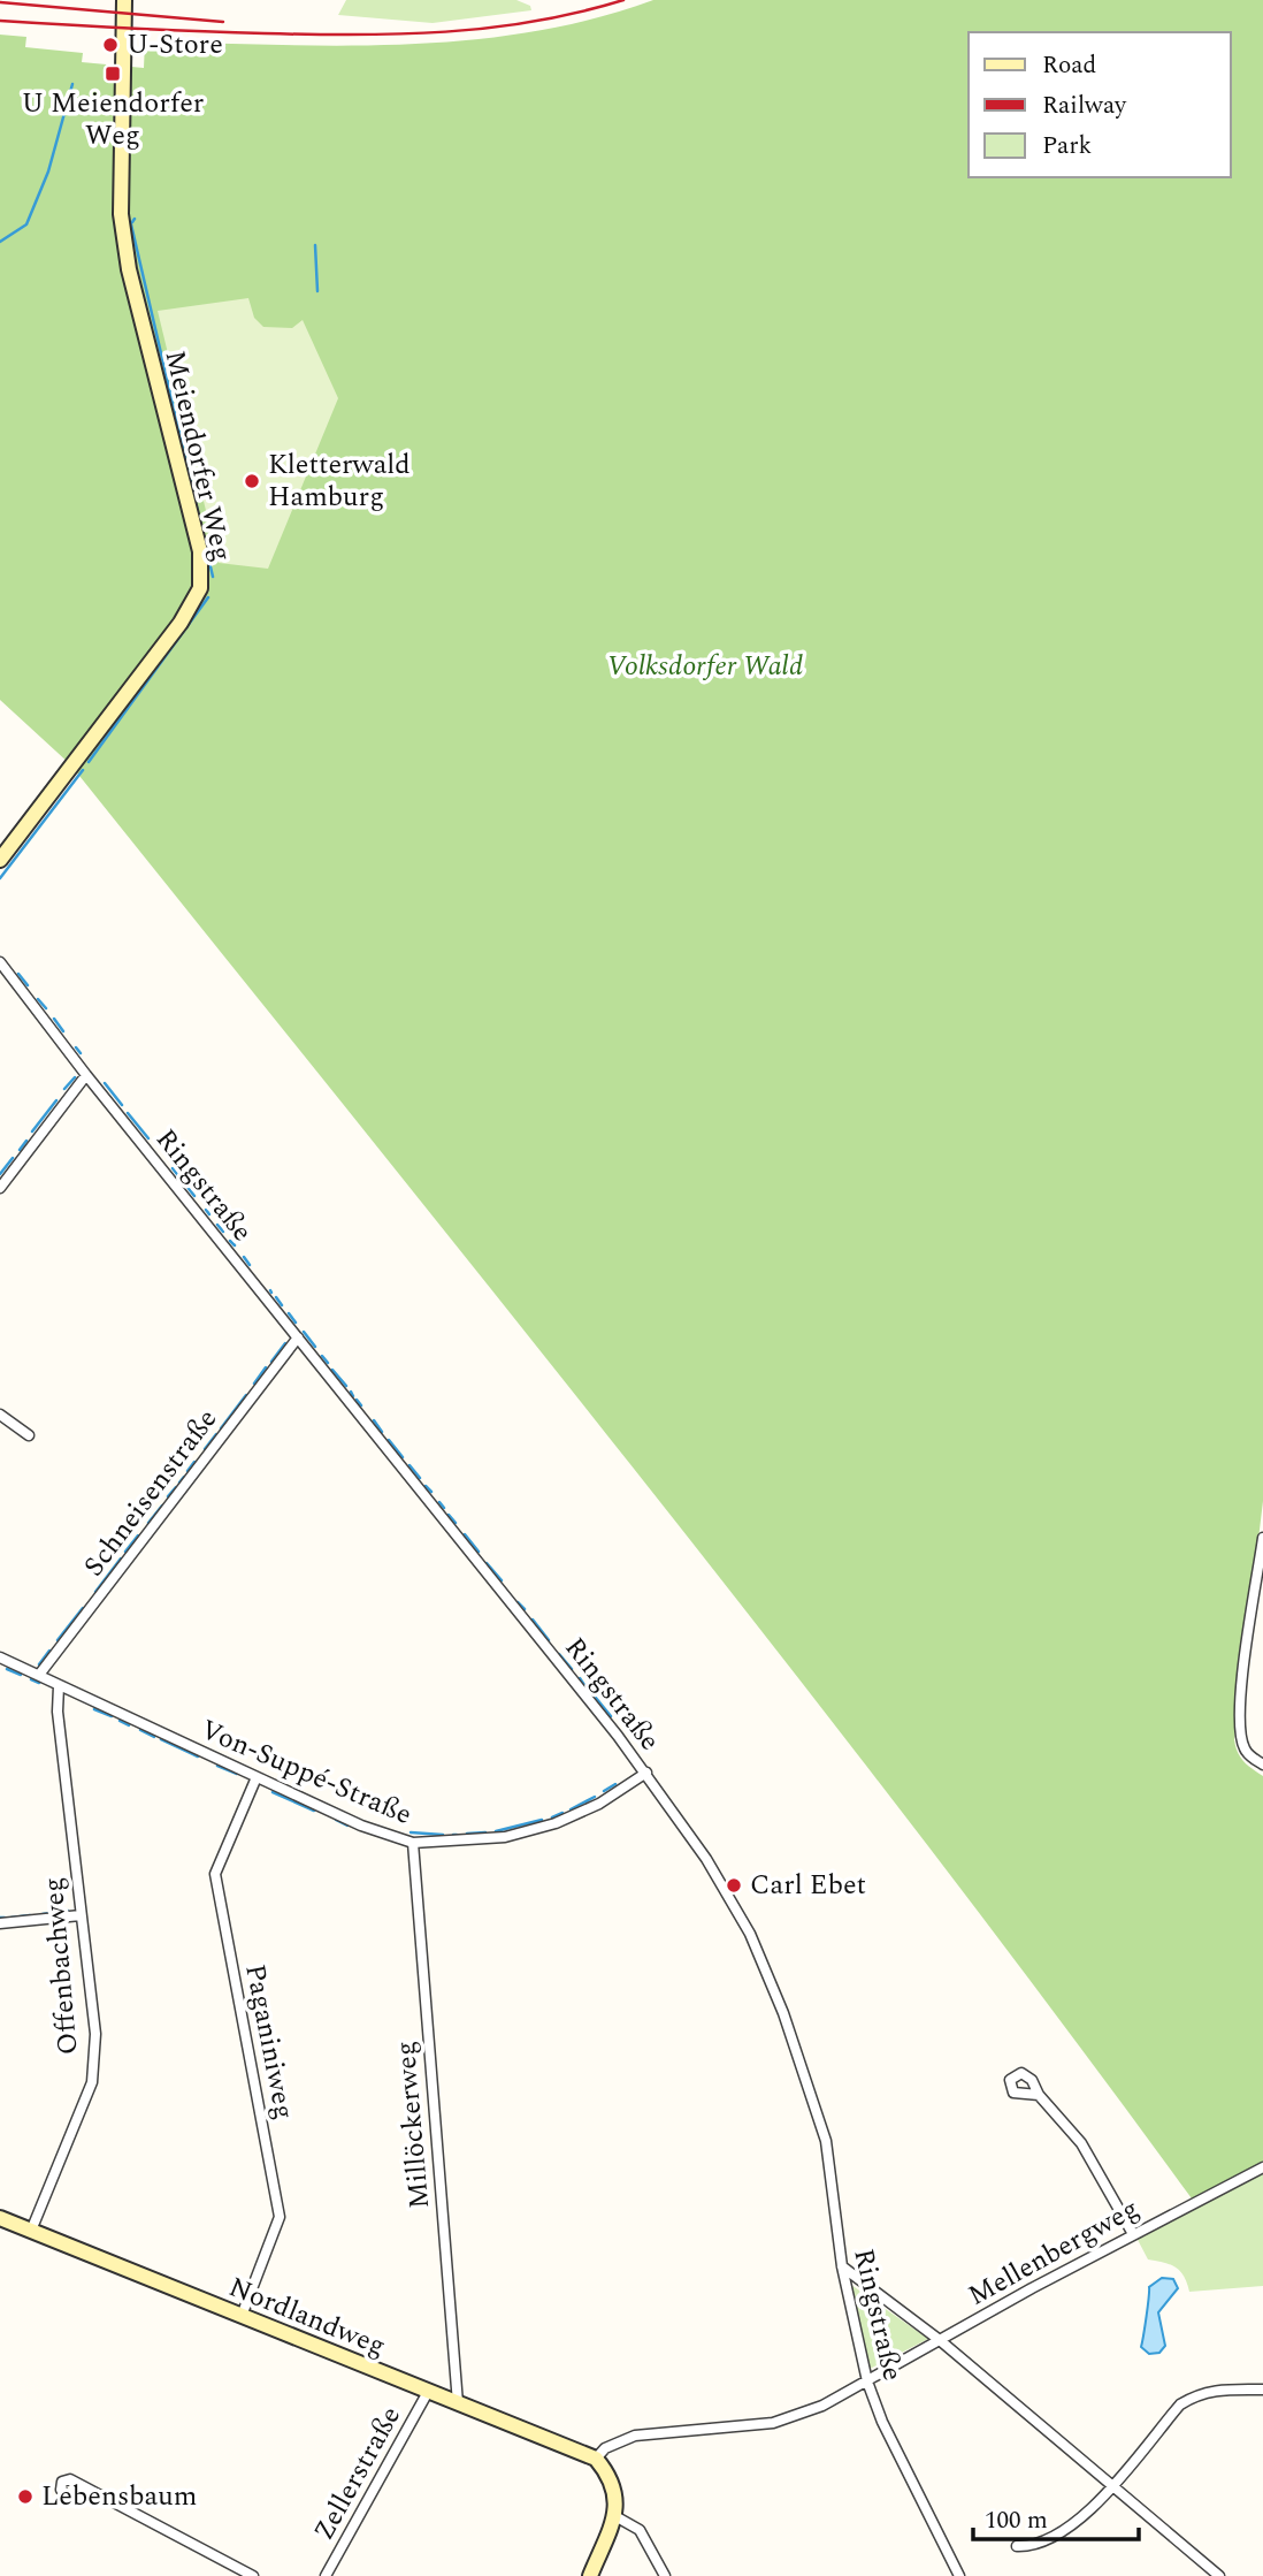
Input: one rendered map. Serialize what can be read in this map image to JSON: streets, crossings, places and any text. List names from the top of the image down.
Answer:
{
  "streets": {
    "street": [
      "Meiendorfer Weg",
      "Ringstraße",
      "Schneisenstraße",
      "Von-Suppé-Straße",
      "Offenbachweg",
      "Paganiniweg",
      "Millöckerweg",
      "Mellenbergweg",
      "Nordlandweg",
      "Zellerstraße"
    ]
  },
  "crossings": [
    ["Ringstraße", "Schneisenstraße"],
    ["Ringstraße", "Von-Suppé-Straße"],
    ["Ringstraße", "Mellenbergweg"],
    ["Schneisenstraße", "Von-Suppé-Straße"],
    ["Von-Suppé-Straße", "Offenbachweg"],
    ["Von-Suppé-Straße", "Paganiniweg"],
    ["Von-Suppé-Straße", "Millöckerweg"],
    ["Offenbachweg", "Nordlandweg"],
    ["Paganiniweg", "Nordlandweg"],
    ["Millöckerweg", "Nordlandweg"],
    ["Nordlandweg", "Zellerstraße"]
  ],
  "parks": ["Volksdorfer Wald"],
  "places": {
    "other": [
      "U-Store",
      "Kletterwald Hamburg",
      "Carl Ebet",
      "Lebensbaum"
    ],
    "transit": ["U Meiendorfer Weg"]
  },
  "legend": ["Road", "Railway", "Park"],
  "scale_bar": "100 m"
}
